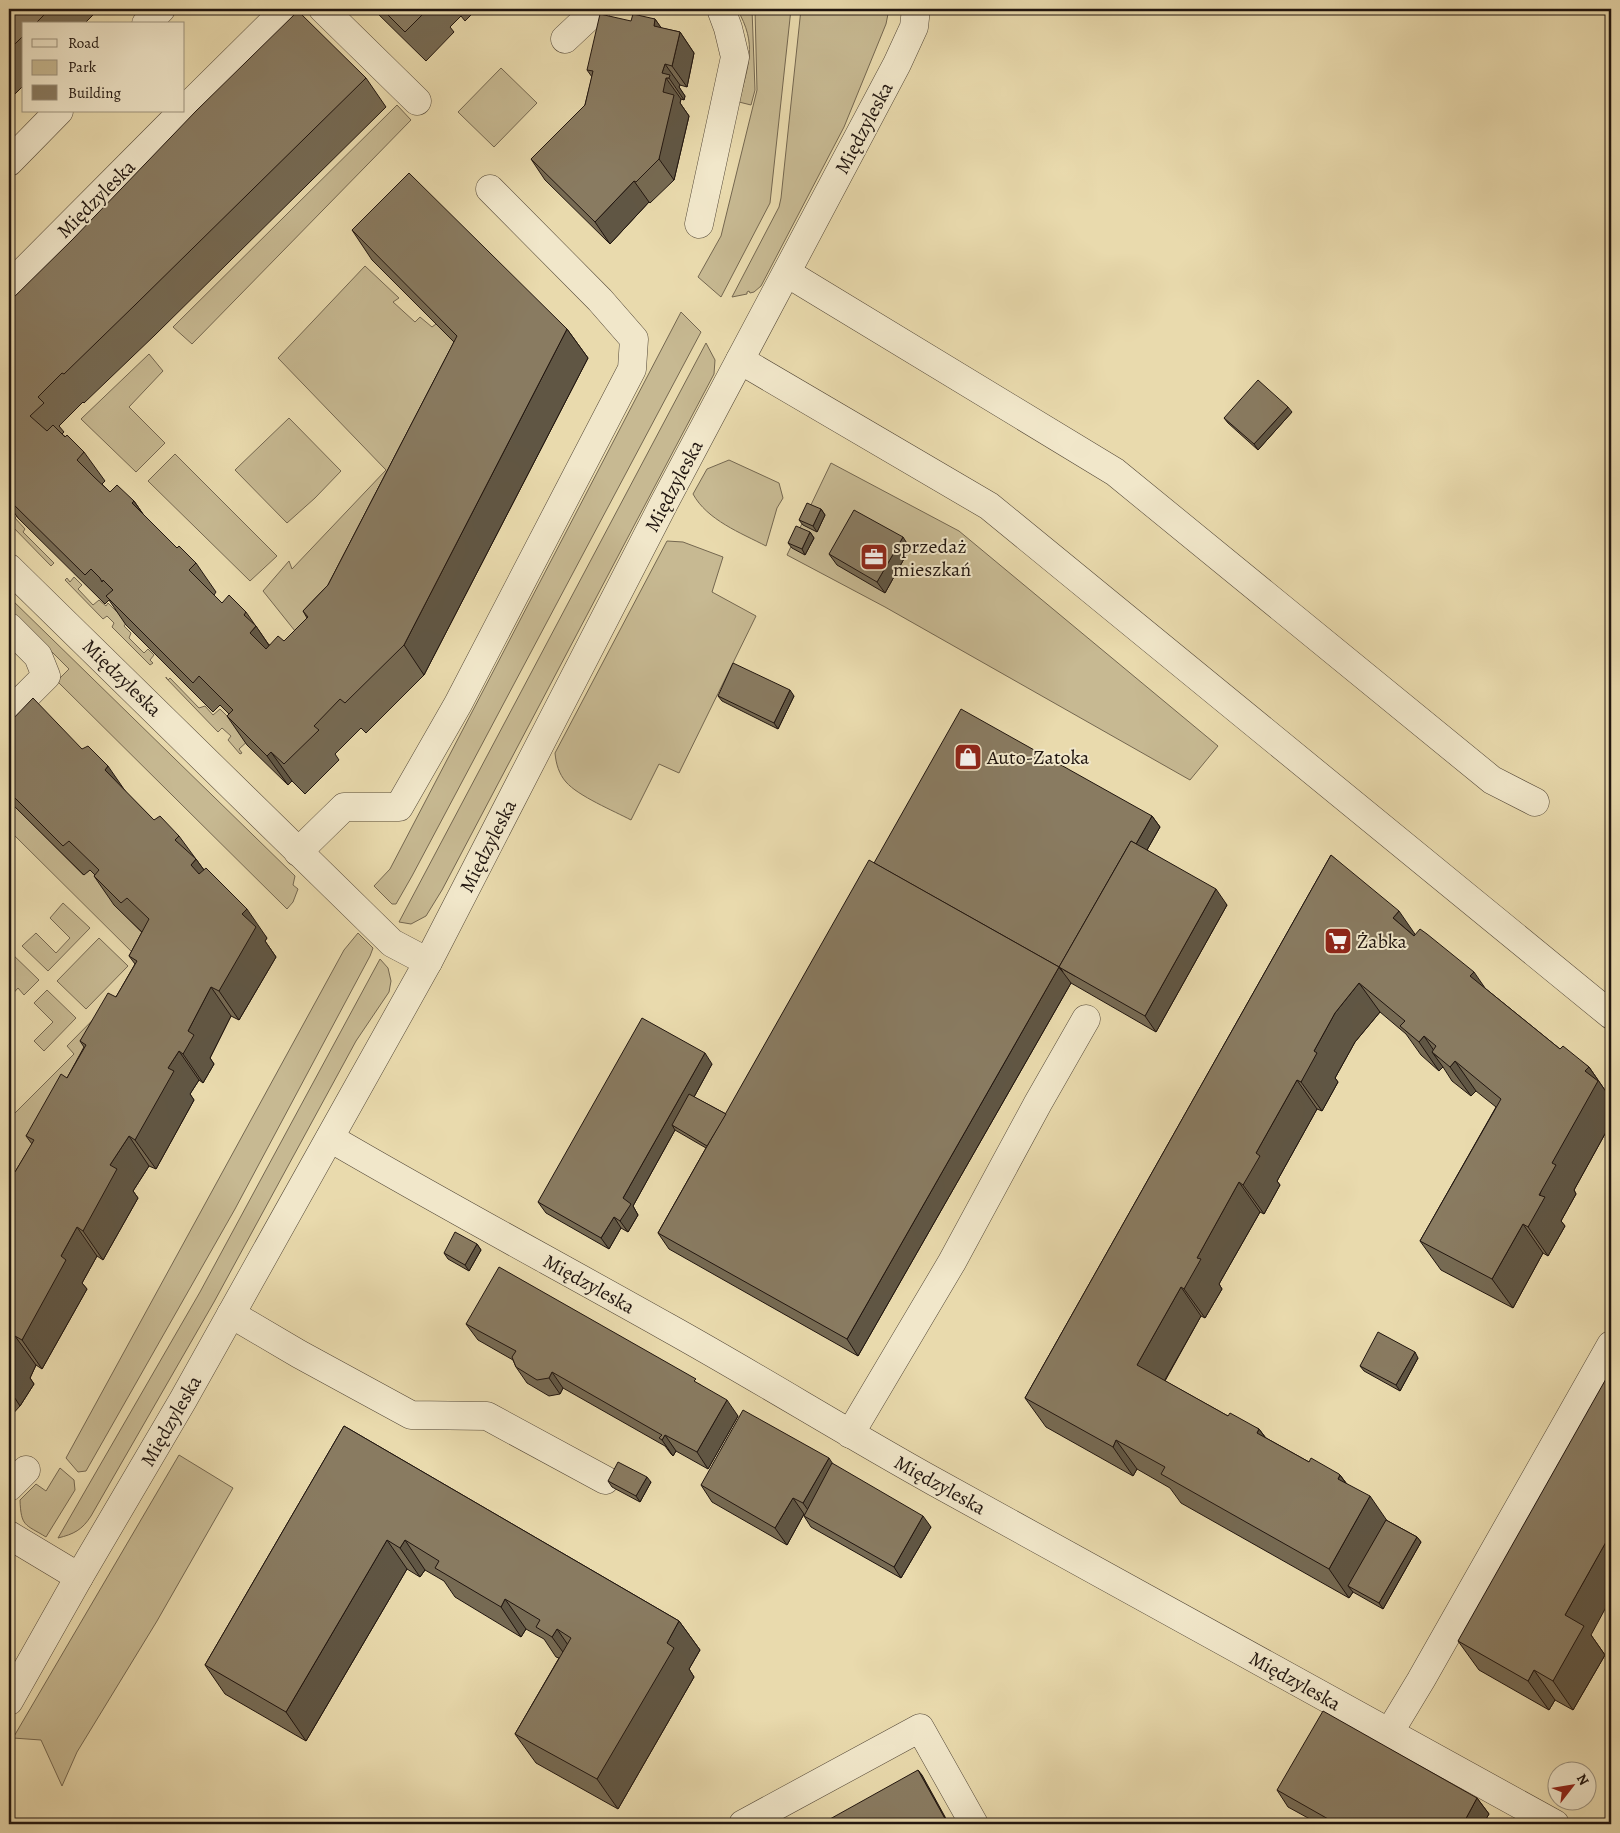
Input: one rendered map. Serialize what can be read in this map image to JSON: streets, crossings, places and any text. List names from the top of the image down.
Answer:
{
  "streets": {
    "street": ["Międzyleska"]
  },
  "places": {
    "office": ["sprzedaż mieszkań"],
    "shop": ["Auto-Zatoka"],
    "supermarket": ["Żabka"]
  },
  "legend": ["Road", "Park", "Building"],
  "north": "top right"
}
